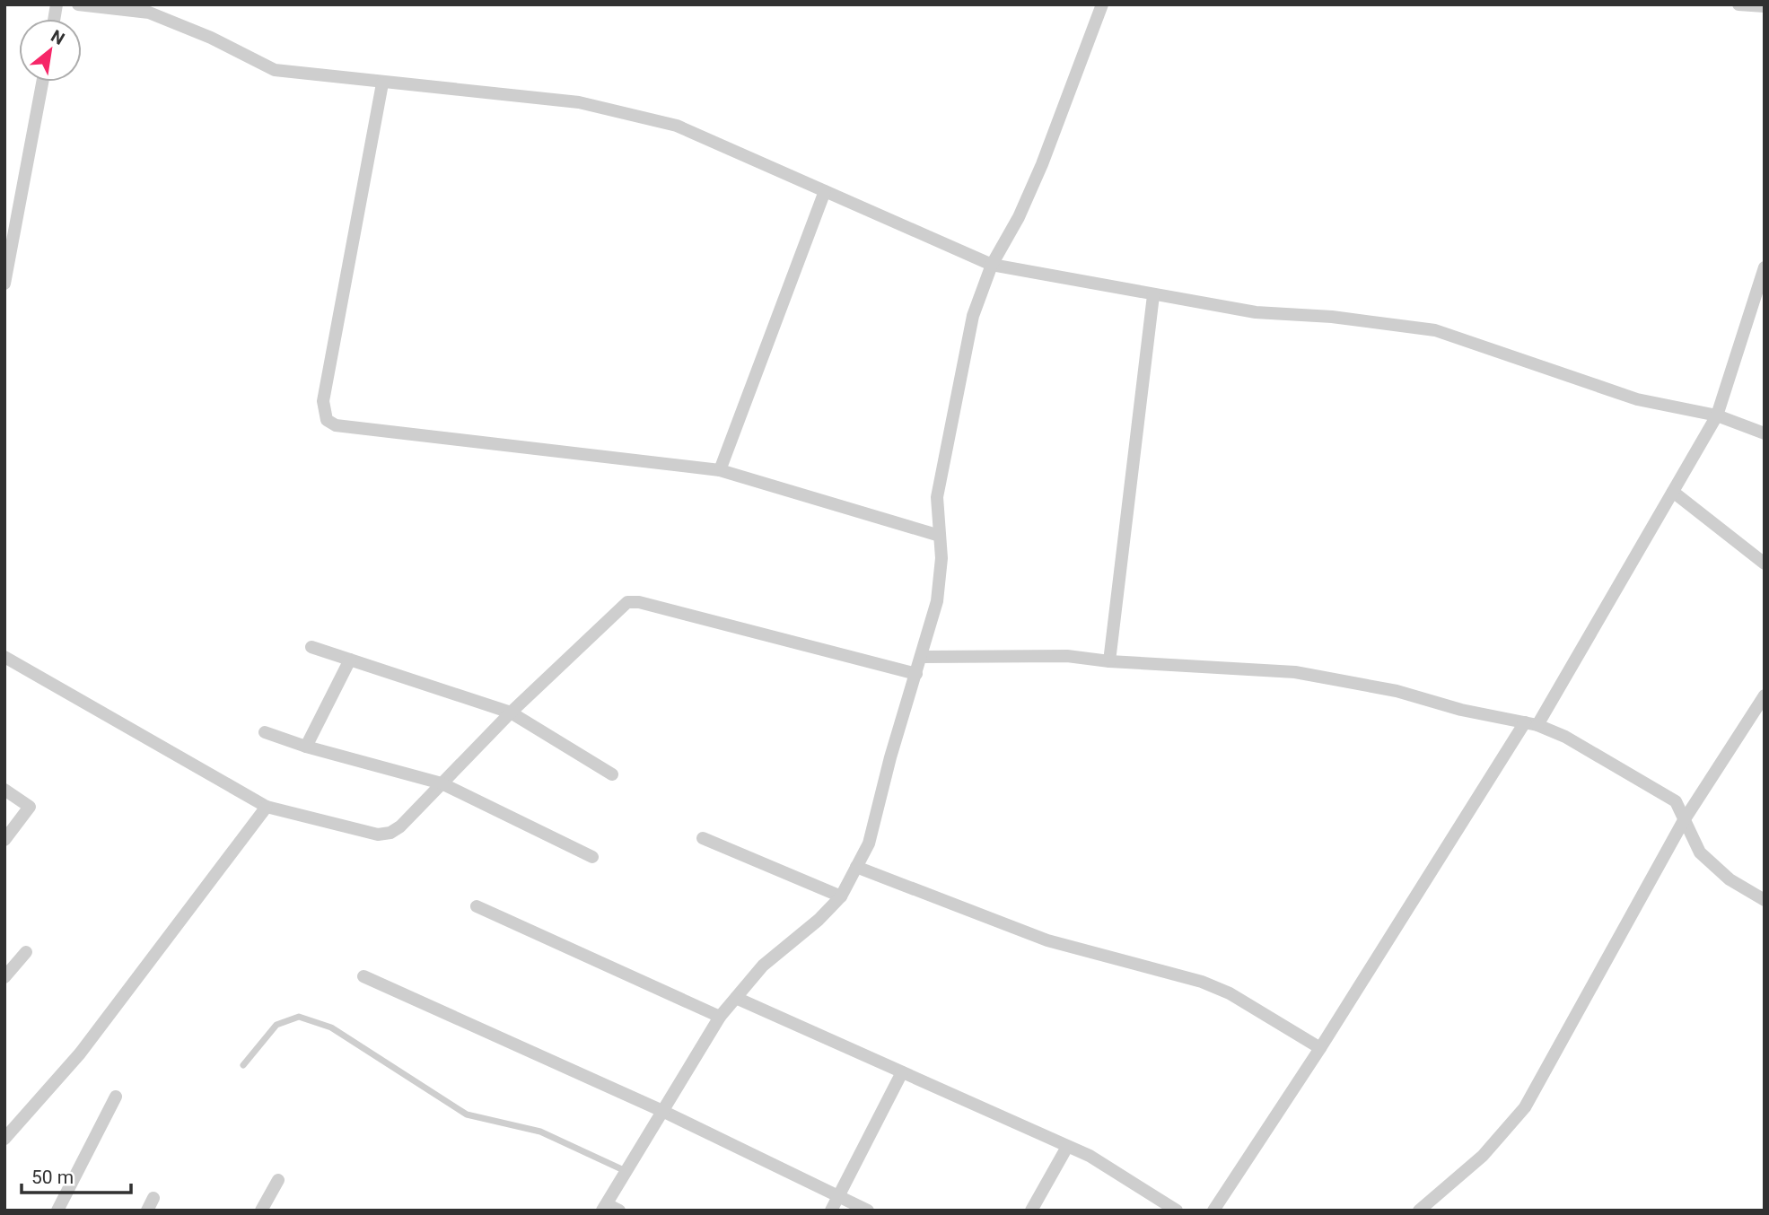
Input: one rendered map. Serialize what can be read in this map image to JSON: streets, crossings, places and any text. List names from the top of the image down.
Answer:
{
  "scale_bar": "50 m",
  "north": "top right"
}
